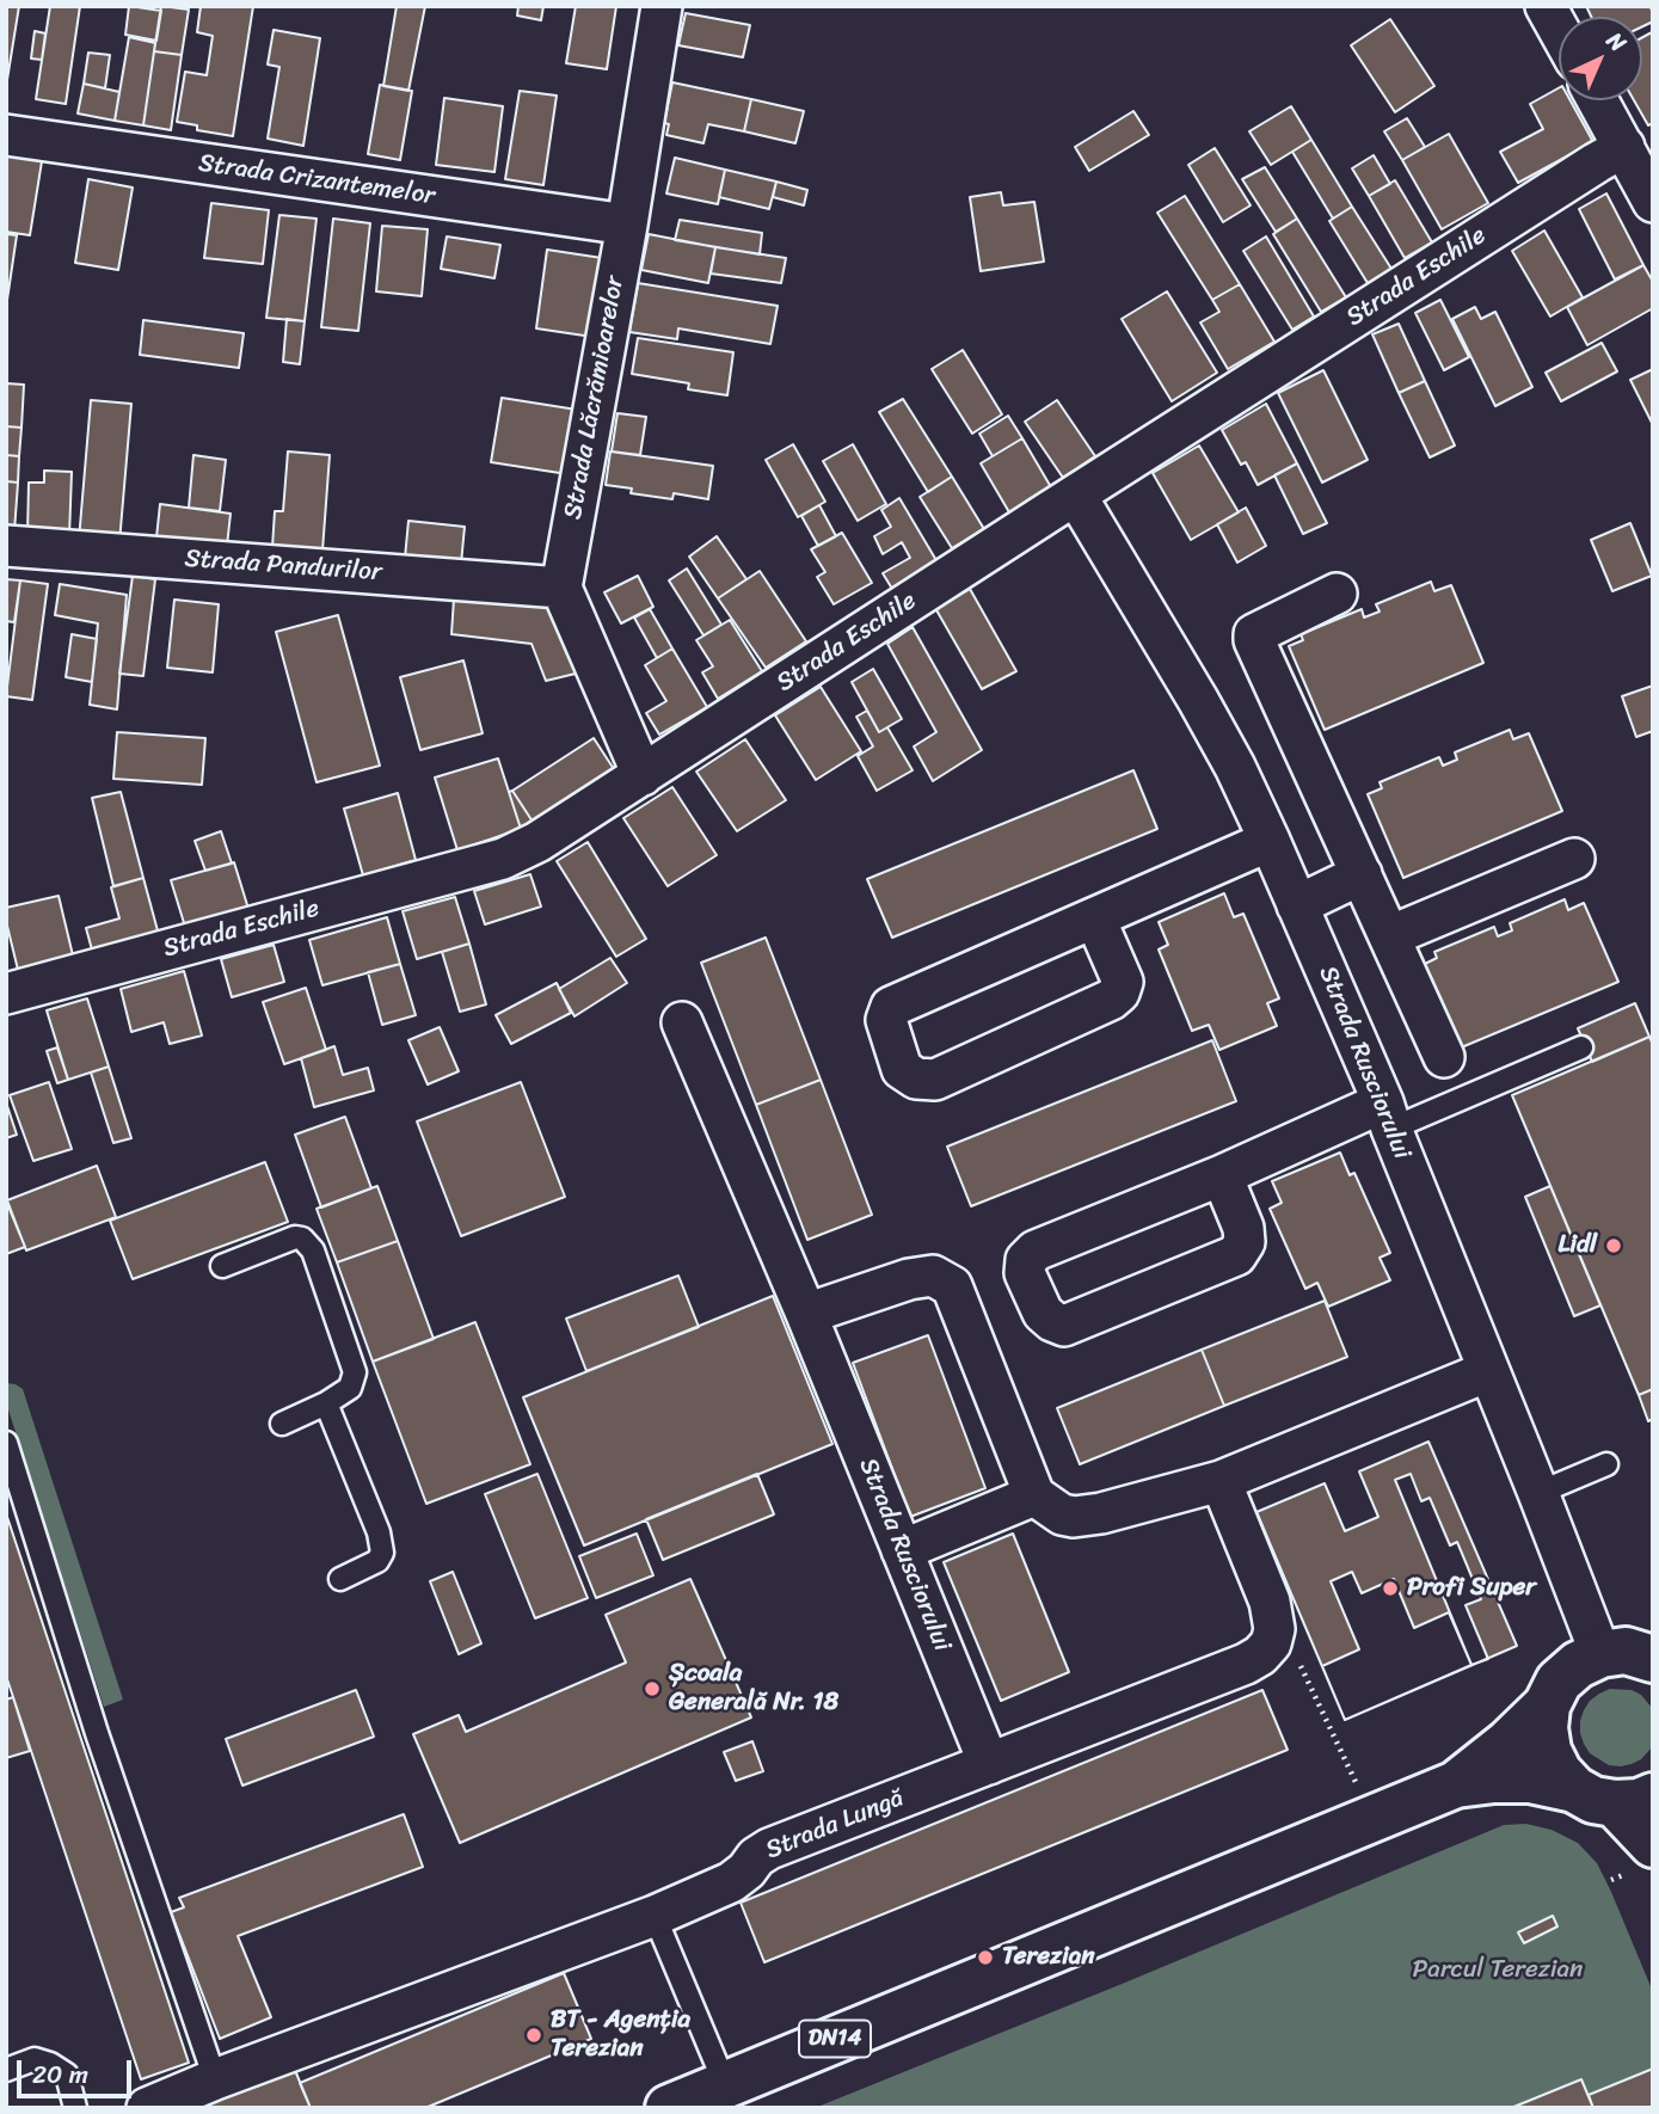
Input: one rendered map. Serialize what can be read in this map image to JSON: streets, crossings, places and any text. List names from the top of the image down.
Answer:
{
  "streets": {
    "main road": ["DN14"],
    "street": [
      "Strada Crizantemelor",
      "Strada Eschile",
      "Strada Lăcrămioarelor",
      "Strada Pandurilor",
      "Strada Rusciorului",
      "Strada Lungă"
    ]
  },
  "crossings": [
    ["Strada Crizantemelor", "Strada Lăcrămioarelor"],
    ["Strada Eschile", "Strada Rusciorului"],
    ["Strada Lăcrămioarelor", "Strada Pandurilor"],
    ["Strada Rusciorului", "Strada Lungă"],
    ["Strada Rusciorului", "DN14"]
  ],
  "parks": ["Parcul Terezian"],
  "places": [
    "Lidl",
    "Profi Super",
    "Școala Generală Nr. 18",
    "Terezian",
    "BT - Agenția Terezian"
  ],
  "scale_bar": "20 m",
  "north": "top right"
}
